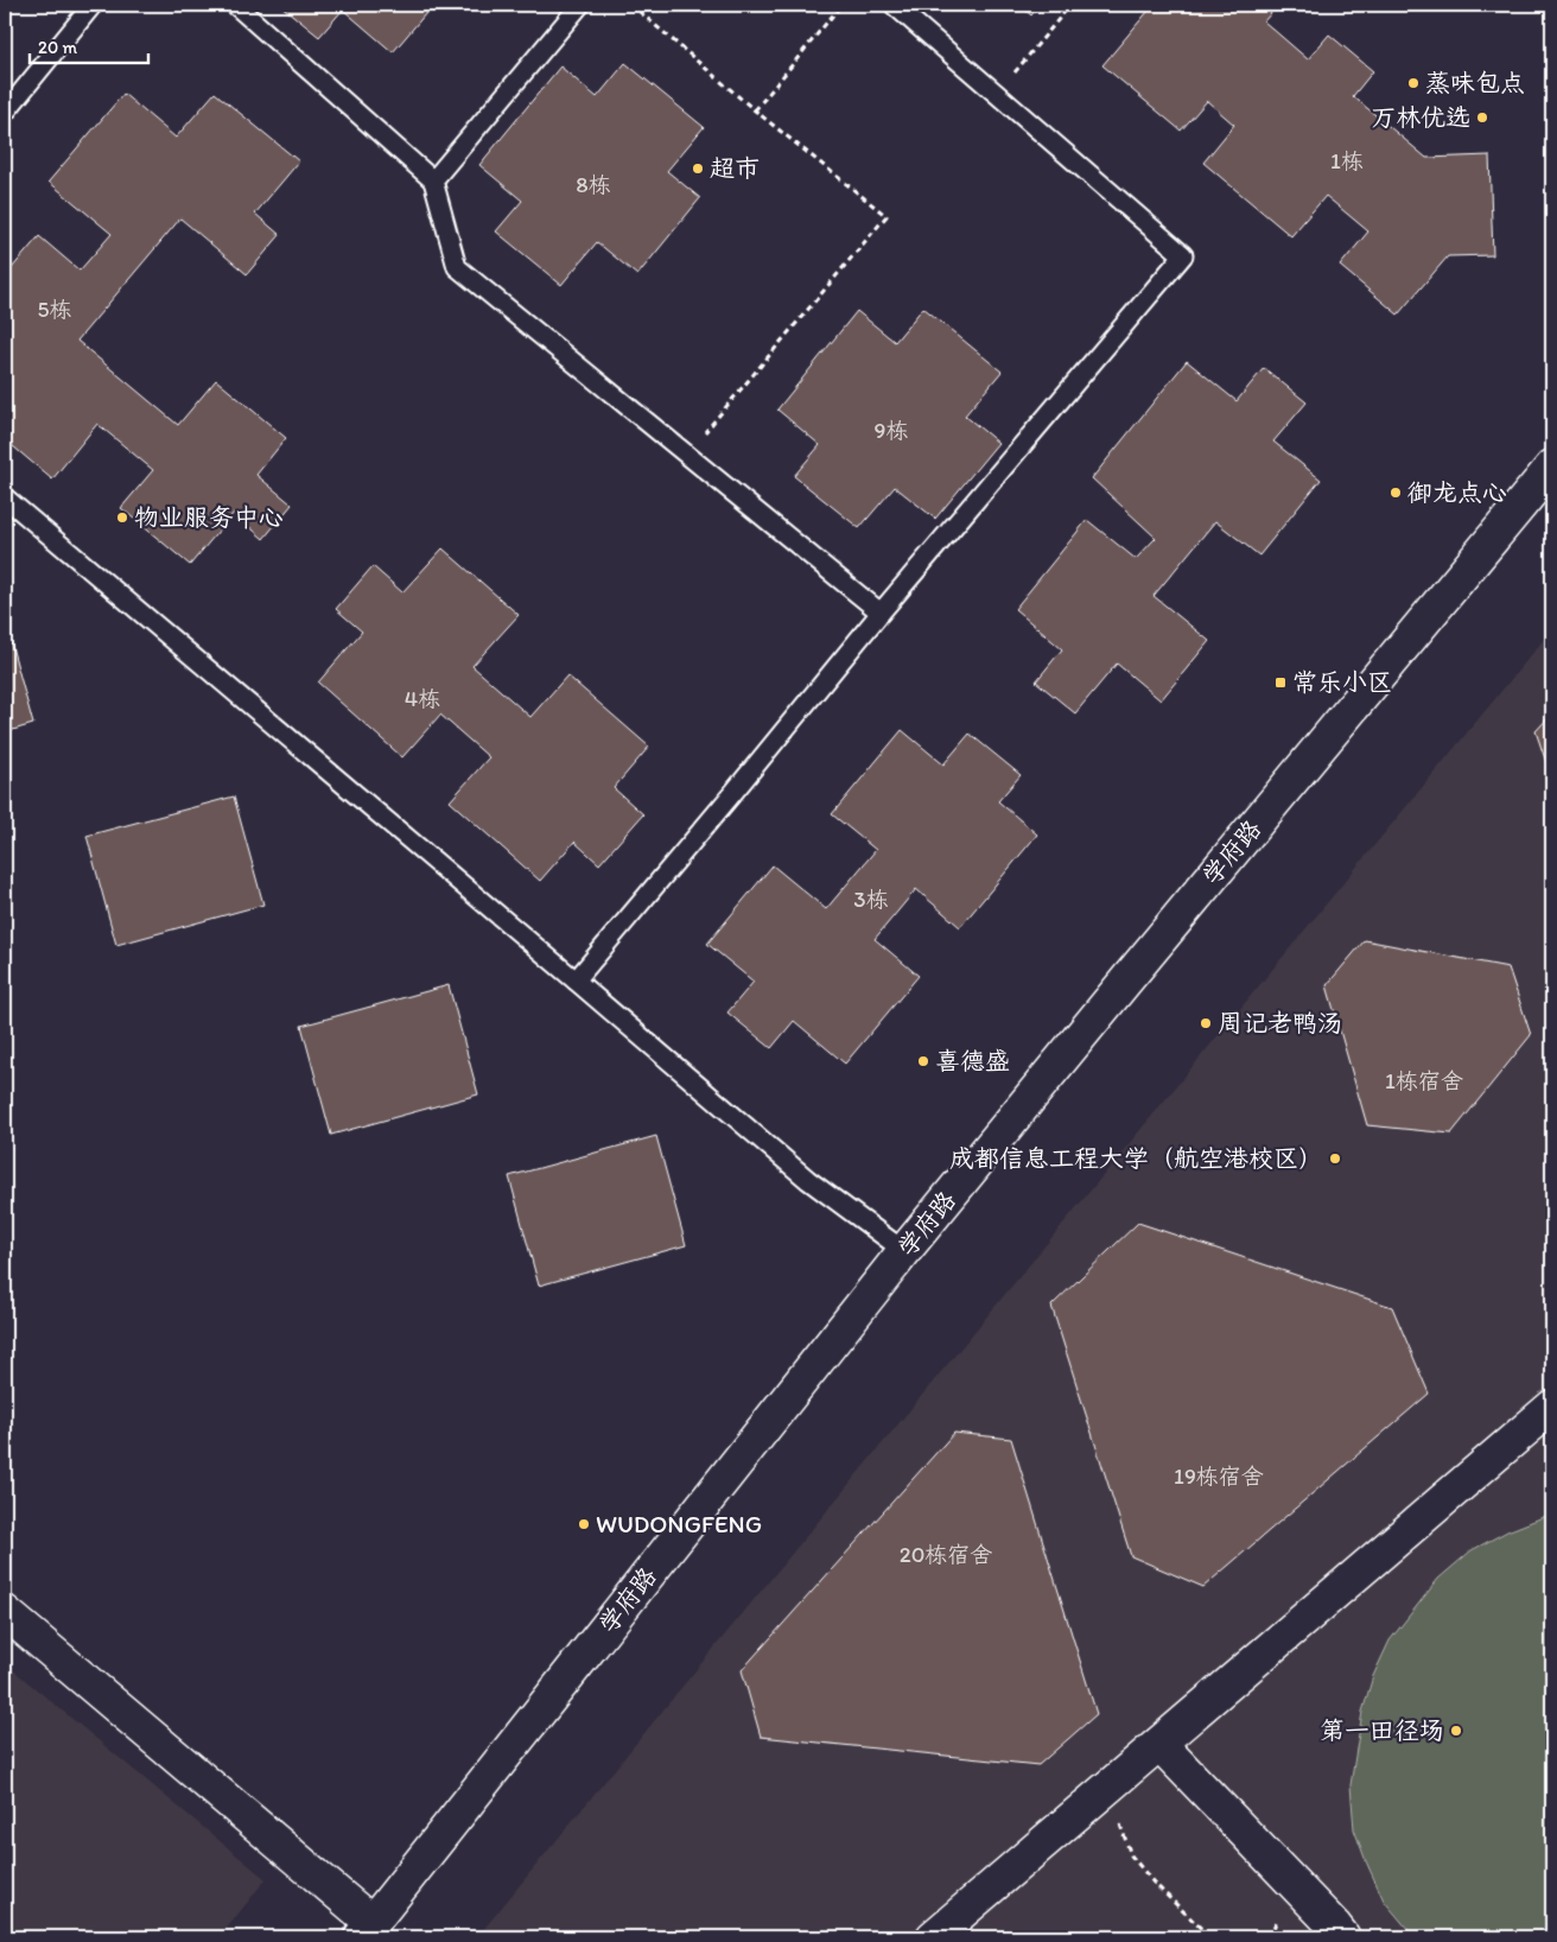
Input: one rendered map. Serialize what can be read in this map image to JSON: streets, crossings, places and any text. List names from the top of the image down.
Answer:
{
  "streets": {
    "main road": ["学府路"]
  },
  "places": {
    "other": [
      "蒸味包点",
      "万林优选",
      "超市",
      "御龙点心",
      "物业服务中心",
      "周记老鸭汤",
      "喜德盛",
      "成都信息工程大学（航空港校区）",
      "WUDONGFENG",
      "第一田径场"
    ],
    "transit": ["常乐小区"]
  },
  "house_numbers": [
    "1栋",
    "8栋",
    "5栋",
    "9栋",
    "4栋",
    "3栋",
    "1栋宿舍",
    "19栋宿舍",
    "20栋宿舍"
  ],
  "scale_bar": "20 m"
}
